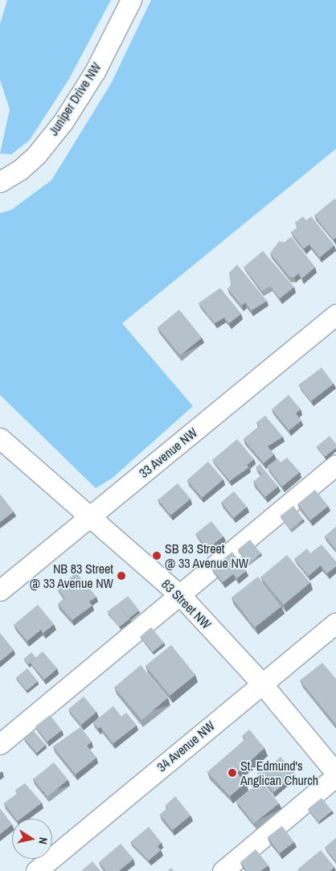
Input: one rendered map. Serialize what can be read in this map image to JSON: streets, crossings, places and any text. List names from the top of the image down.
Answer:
{
  "streets": {
    "street": [
      "Juniper Drive NW",
      "33 Avenue NW",
      "83 Street NW",
      "34 Avenue NW"
    ]
  },
  "crossings": [
    ["33 Avenue NW", "83 Street NW"],
    ["83 Street NW", "34 Avenue NW"]
  ],
  "places": ["SB 83 Street @ 33 Avenue NW", "NB 83 Street @ 33 Avenue NW", "St. Edmund's Anglican Church"],
  "north": "right"
}
